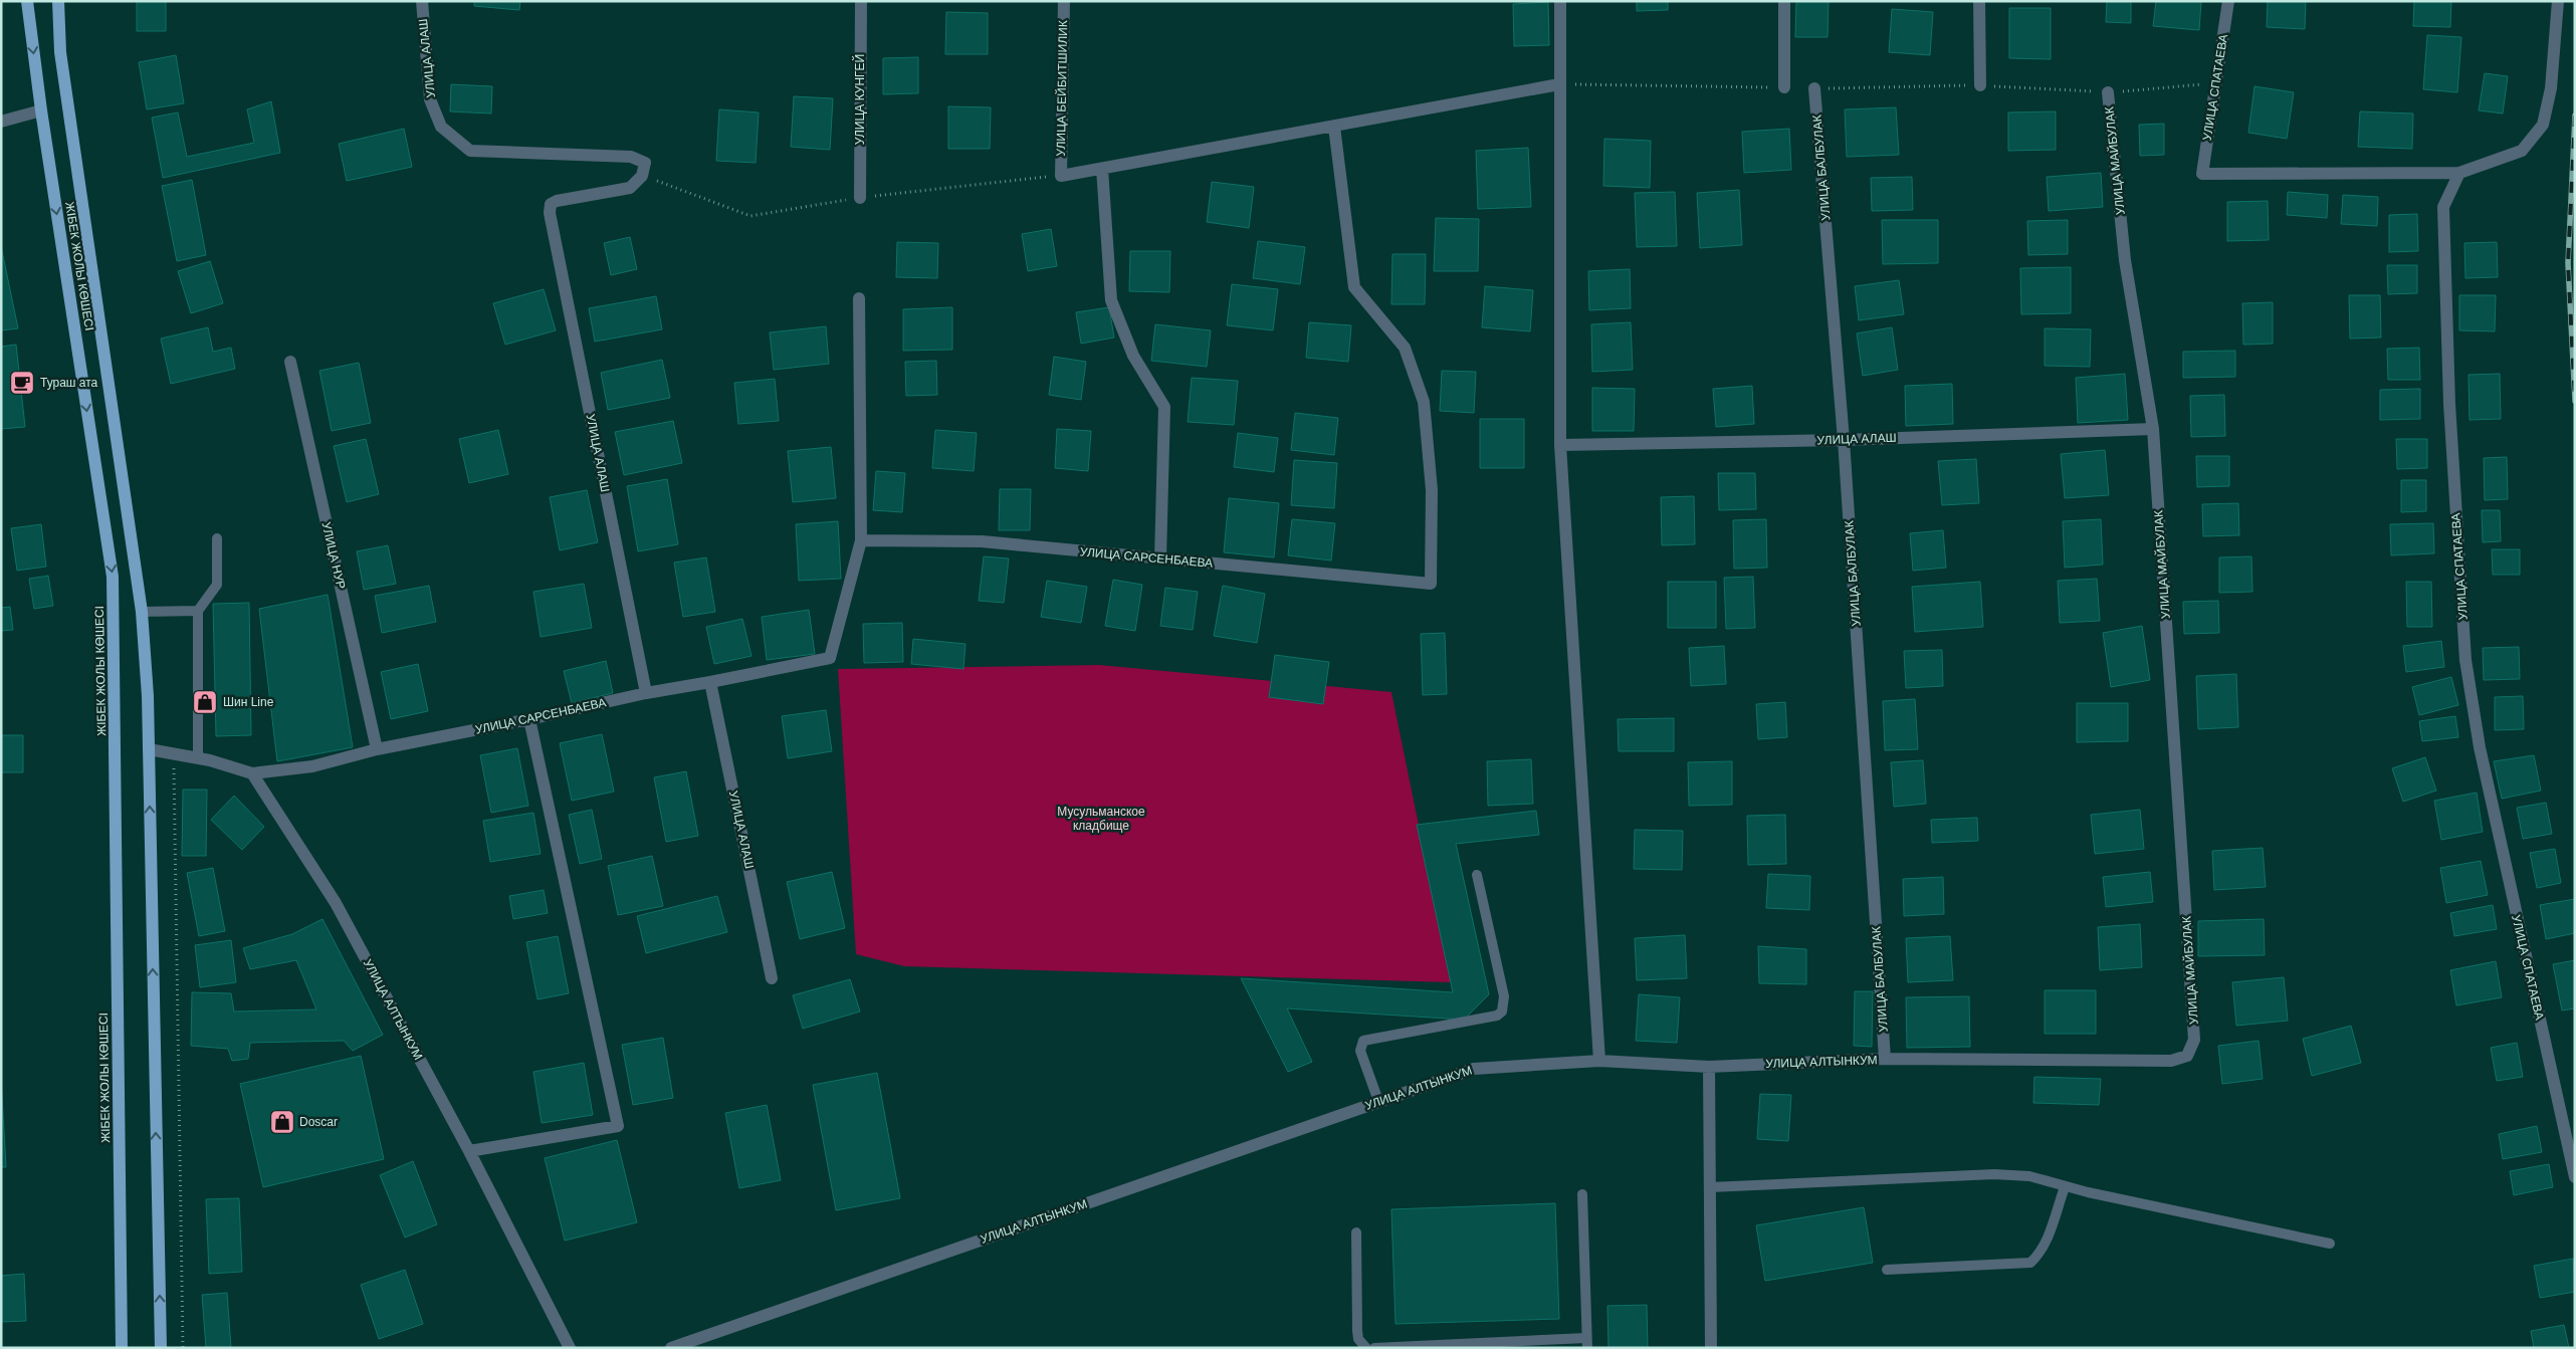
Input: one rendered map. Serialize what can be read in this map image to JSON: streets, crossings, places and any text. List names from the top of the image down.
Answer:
{
  "streets": {
    "main road": ["ЖІБЕК ЖОЛЫ КӨШЕСІ"],
    "street": [
      "УЛИЦА АЛАШ",
      "УЛИЦА СПАТАЕВА",
      "УЛИЦА БЕЙБИТШИЛИК",
      "УЛИЦА КУНГЕЙ",
      "УЛИЦА МАЙБУЛАК",
      "УЛИЦА БАЛБУЛАК",
      "УЛИЦА НУР",
      "УЛИЦА САРСЕНБАЕВА",
      "УЛИЦА АЛТЫНКУМ"
    ]
  },
  "crossings": [
    ["УЛИЦА АЛАШ", "УЛИЦА МАЙБУЛАК"],
    ["УЛИЦА АЛАШ", "УЛИЦА БАЛБУЛАК"],
    ["УЛИЦА АЛАШ", "УЛИЦА САРСЕНБАЕВА"],
    ["УЛИЦА МАЙБУЛАК", "УЛИЦА АЛТЫНКУМ"],
    ["УЛИЦА БАЛБУЛАК", "УЛИЦА АЛТЫНКУМ"],
    ["УЛИЦА НУР", "УЛИЦА САРСЕНБАЕВА"],
    ["УЛИЦА САРСЕНБАЕВА", "УЛИЦА АЛТЫНКУМ"]
  ],
  "parks": ["Мусульманское кладбище"],
  "places": {
    "cafe": ["Тураш ата"],
    "shop": ["Шин Line", "Doscar"]
  }
}
